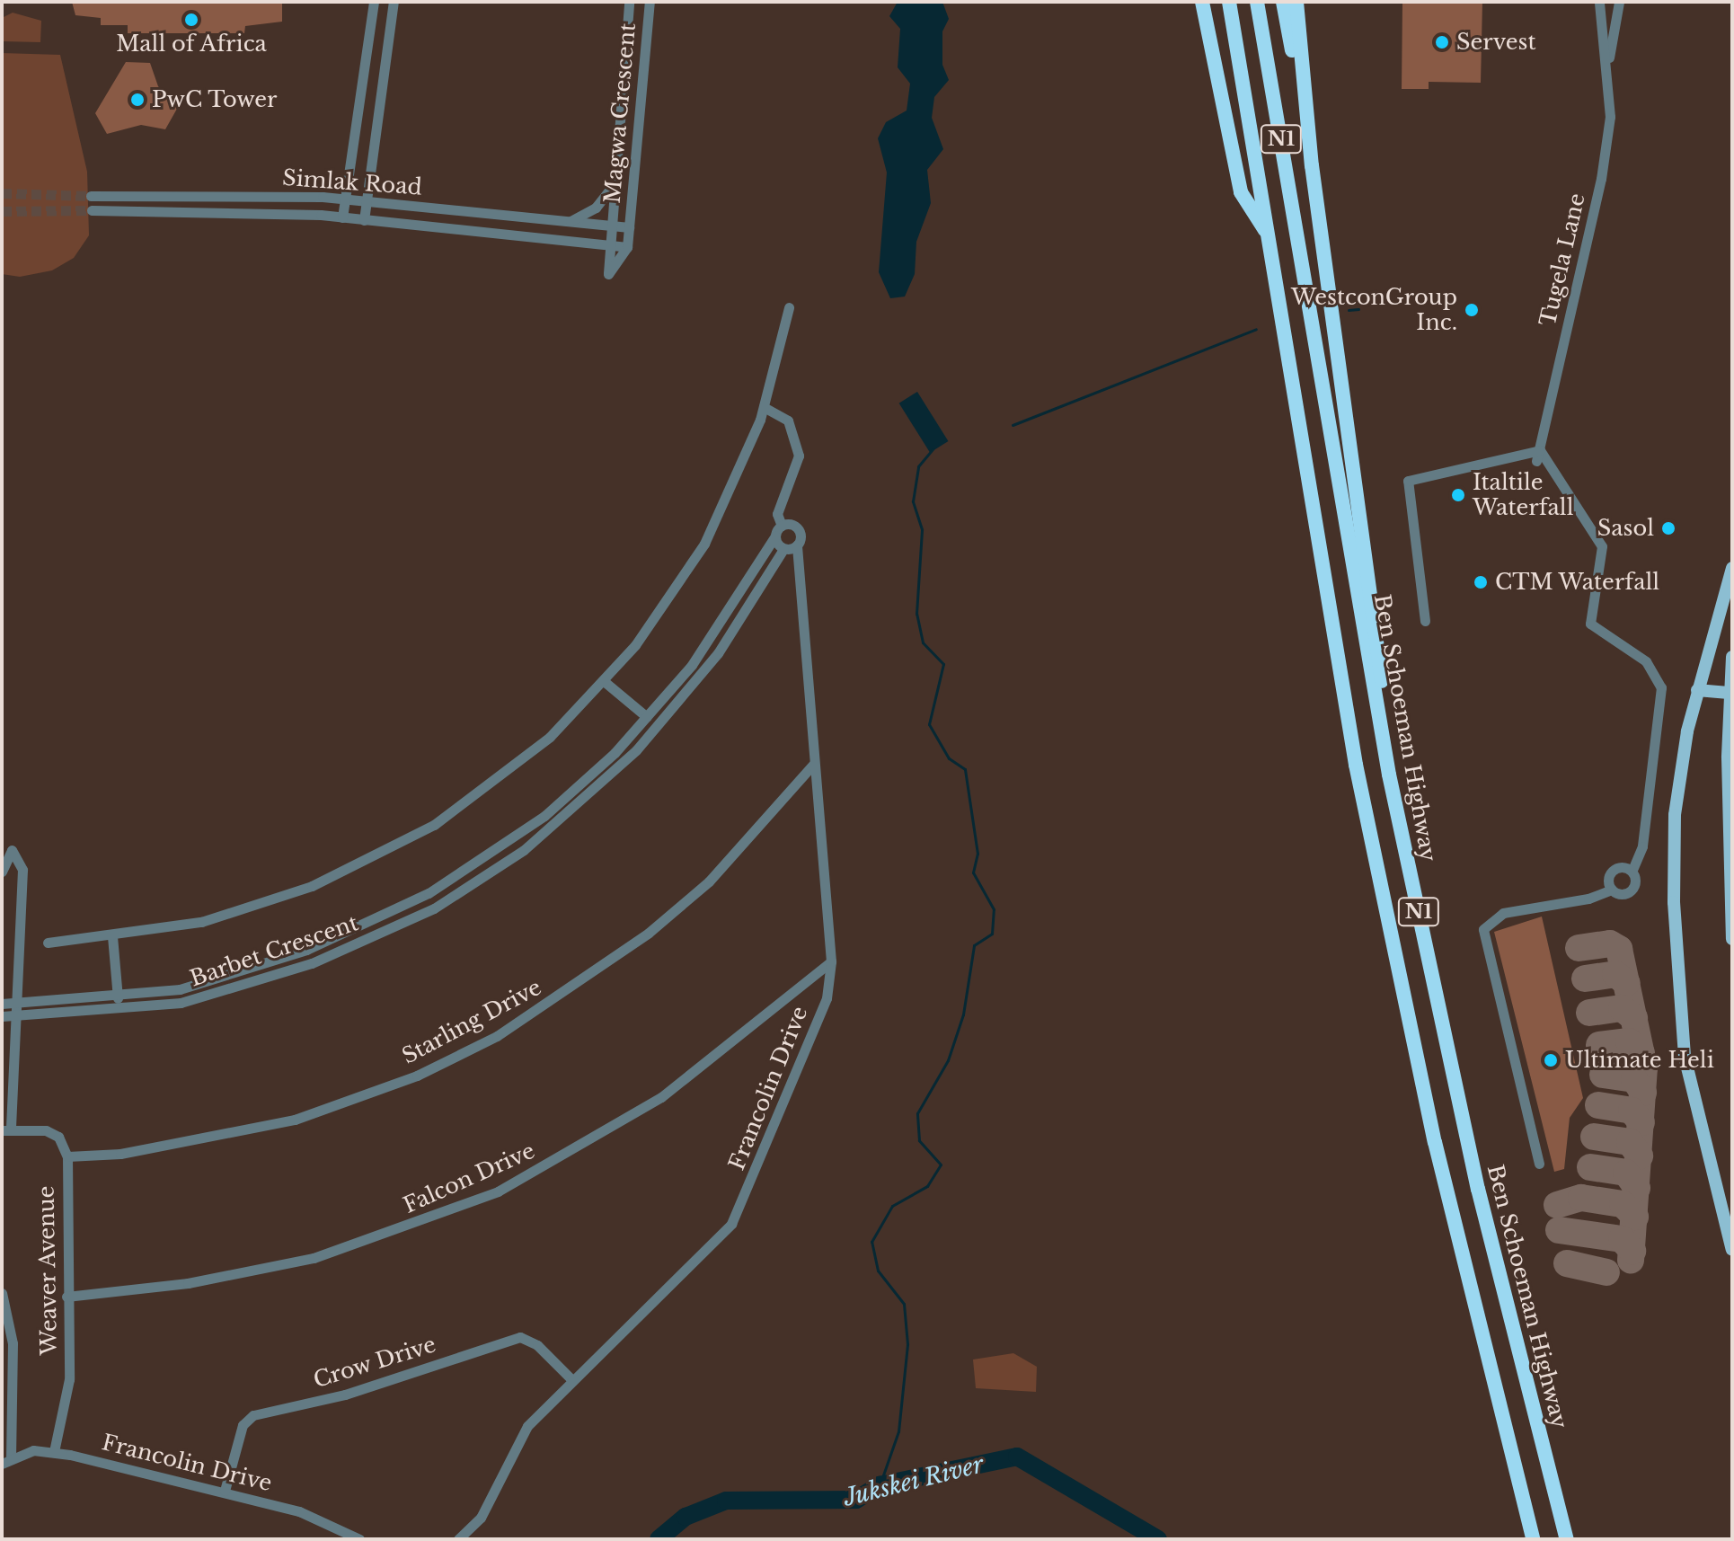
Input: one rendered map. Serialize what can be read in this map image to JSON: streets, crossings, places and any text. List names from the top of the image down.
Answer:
{
  "streets": {
    "highway": ["N1", "Ben Schoeman Highway"],
    "street": [
      "Magwa Crescent",
      "Simlak Road",
      "Tugela Lane",
      "Barbet Crescent",
      "Starling Drive",
      "Francolin Drive",
      "Falcon Drive",
      "Weaver Avenue",
      "Crow Drive"
    ]
  },
  "crossings": [
    ["Magwa Crescent", "Simlak Road"],
    ["Barbet Crescent", "Weaver Avenue"],
    ["Starling Drive", "Francolin Drive"],
    ["Starling Drive", "Weaver Avenue"],
    ["Francolin Drive", "Falcon Drive"],
    ["Francolin Drive", "Weaver Avenue"],
    ["Francolin Drive", "Crow Drive"],
    ["Falcon Drive", "Weaver Avenue"]
  ],
  "water": ["Jukskei River"],
  "places": [
    "Mall of Africa",
    "Servest",
    "PwC Tower",
    "WestconGroup Inc.",
    "Italtile Waterfall",
    "Sasol",
    "CTM Waterfall",
    "Ultimate Heli"
  ]
}
